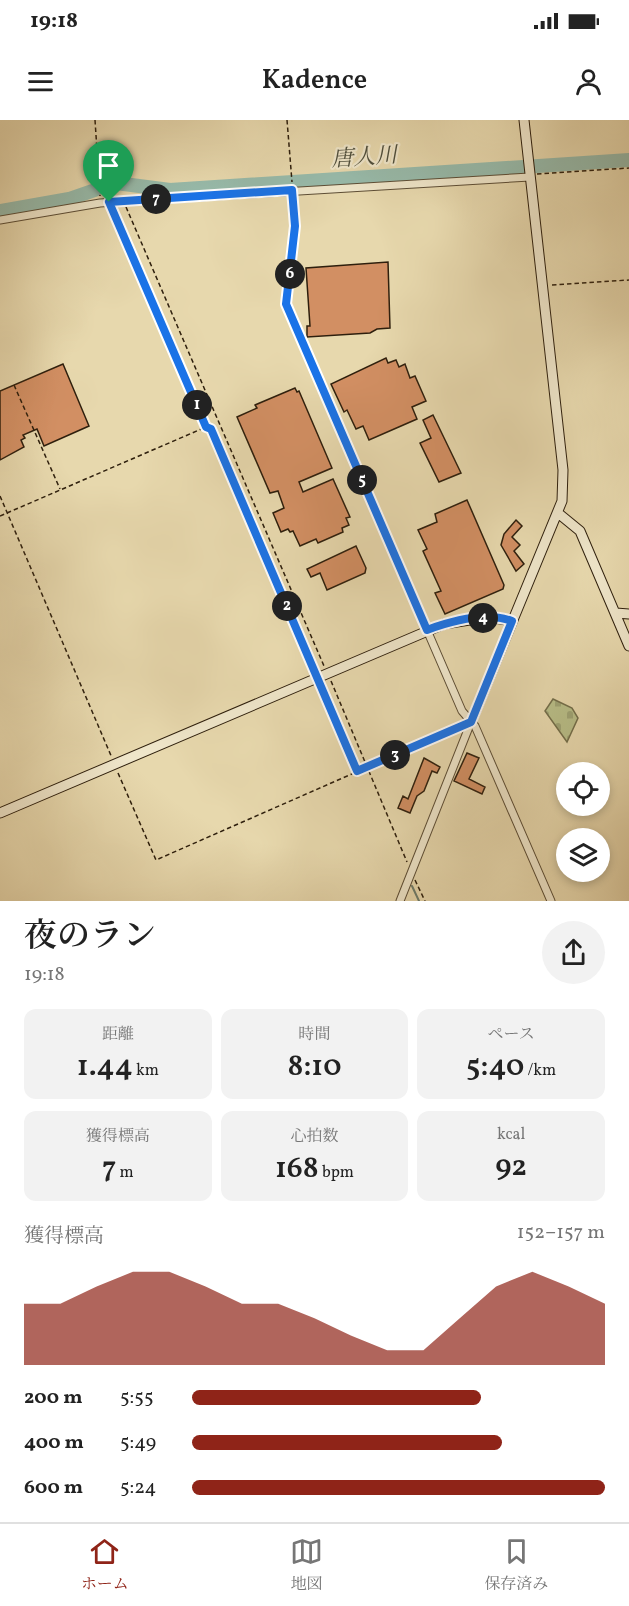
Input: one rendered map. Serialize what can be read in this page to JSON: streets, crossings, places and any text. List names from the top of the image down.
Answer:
{
  "water": ["唐人川"],
  "page": {
    "status": "19:18",
    "header": "Kadence",
    "pins": [
      "7",
      "6",
      "1",
      "5",
      "2",
      "4",
      "3"
    ],
    "heading": ["夜のラン", "19:18"],
    "stats": [
      ["距離", "1.44 km"],
      ["時間", "8:10"],
      ["ペース", "5:40 /km"],
      ["獲得標高", "7 m"],
      ["心拍数", "168 bpm"],
      ["kcal", "92"]
    ],
    "chart": ["獲得標高", "152–157 m"],
    "list": [
      {
        "name": "200 m",
        "note": "5:55"
      },
      {
        "name": "400 m",
        "note": "5:49"
      },
      {
        "name": "600 m",
        "note": "5:24"
      }
    ],
    "tabs": ["ホーム", "地図", "保存済み"]
  }
}
